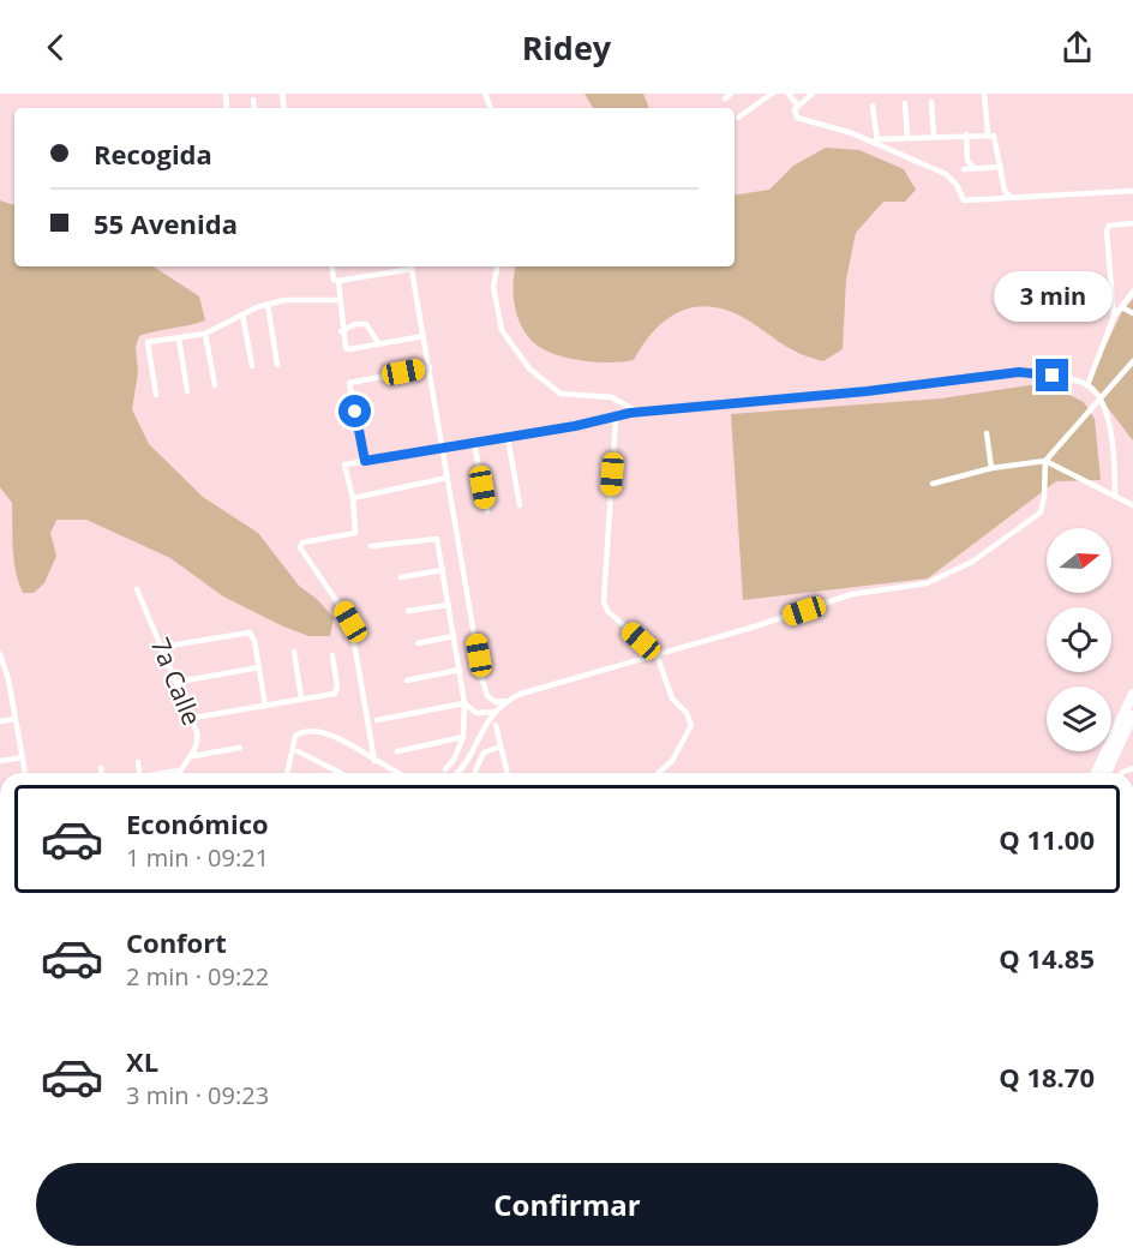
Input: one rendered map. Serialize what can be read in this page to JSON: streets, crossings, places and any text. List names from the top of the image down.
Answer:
{
  "streets": {
    "street": ["7a Calle"]
  },
  "north": "right",
  "page": {
    "header": "Ridey",
    "banner": ["Recogida", "55 Avenida"],
    "bubble": "3 min",
    "list": [
      {
        "name": "Económico",
        "note": "1 min · 09:21",
        "value": "Q 11.00"
      },
      {
        "name": "Confort",
        "note": "2 min · 09:22",
        "value": "Q 14.85"
      },
      {
        "name": "XL",
        "note": "3 min · 09:23",
        "value": "Q 18.70"
      }
    ],
    "buttons": "Confirmar"
  }
}
